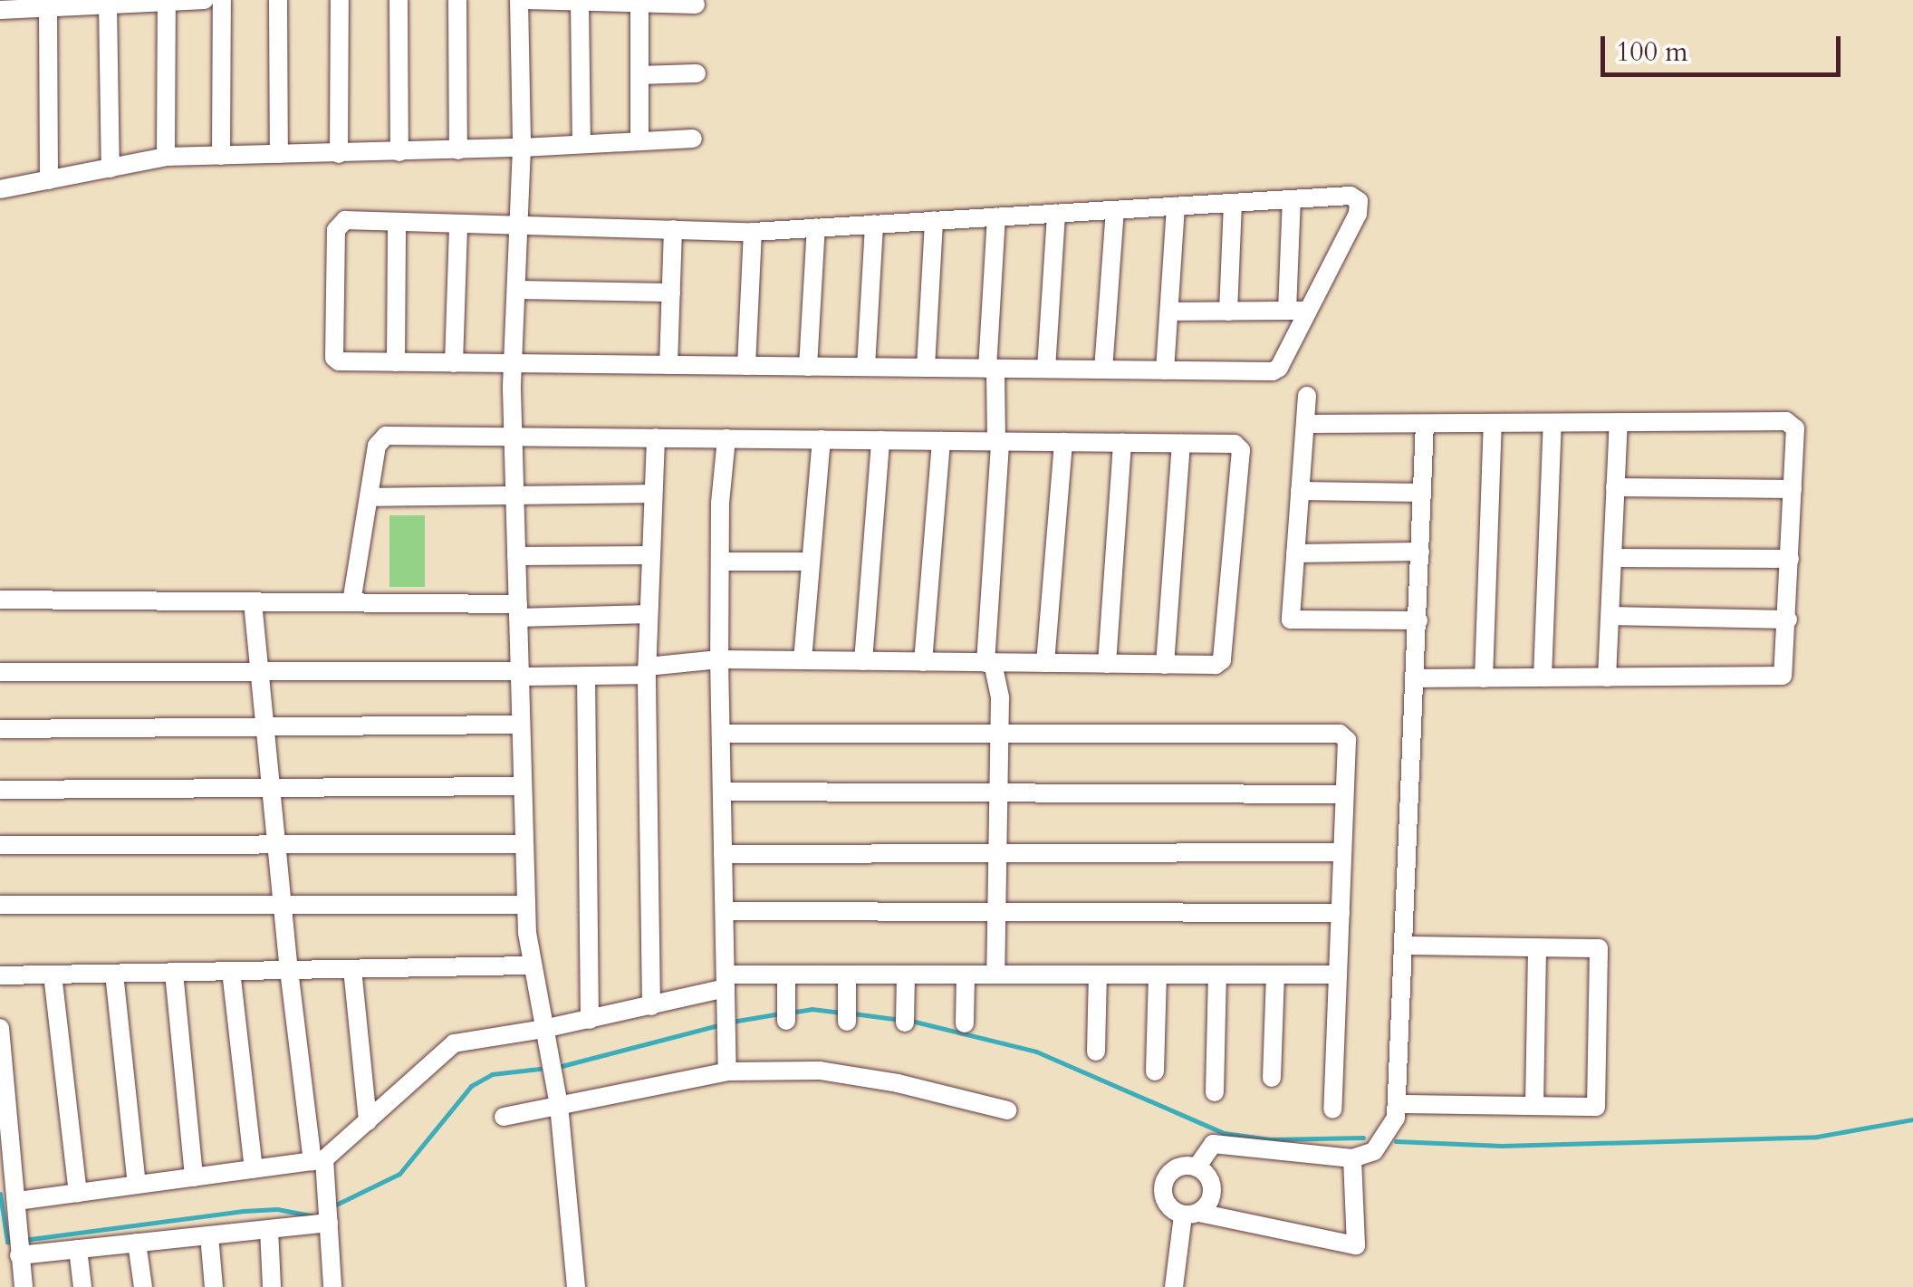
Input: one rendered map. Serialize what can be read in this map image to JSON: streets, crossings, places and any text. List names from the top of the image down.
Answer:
{
  "scale_bar": "100 m"
}
